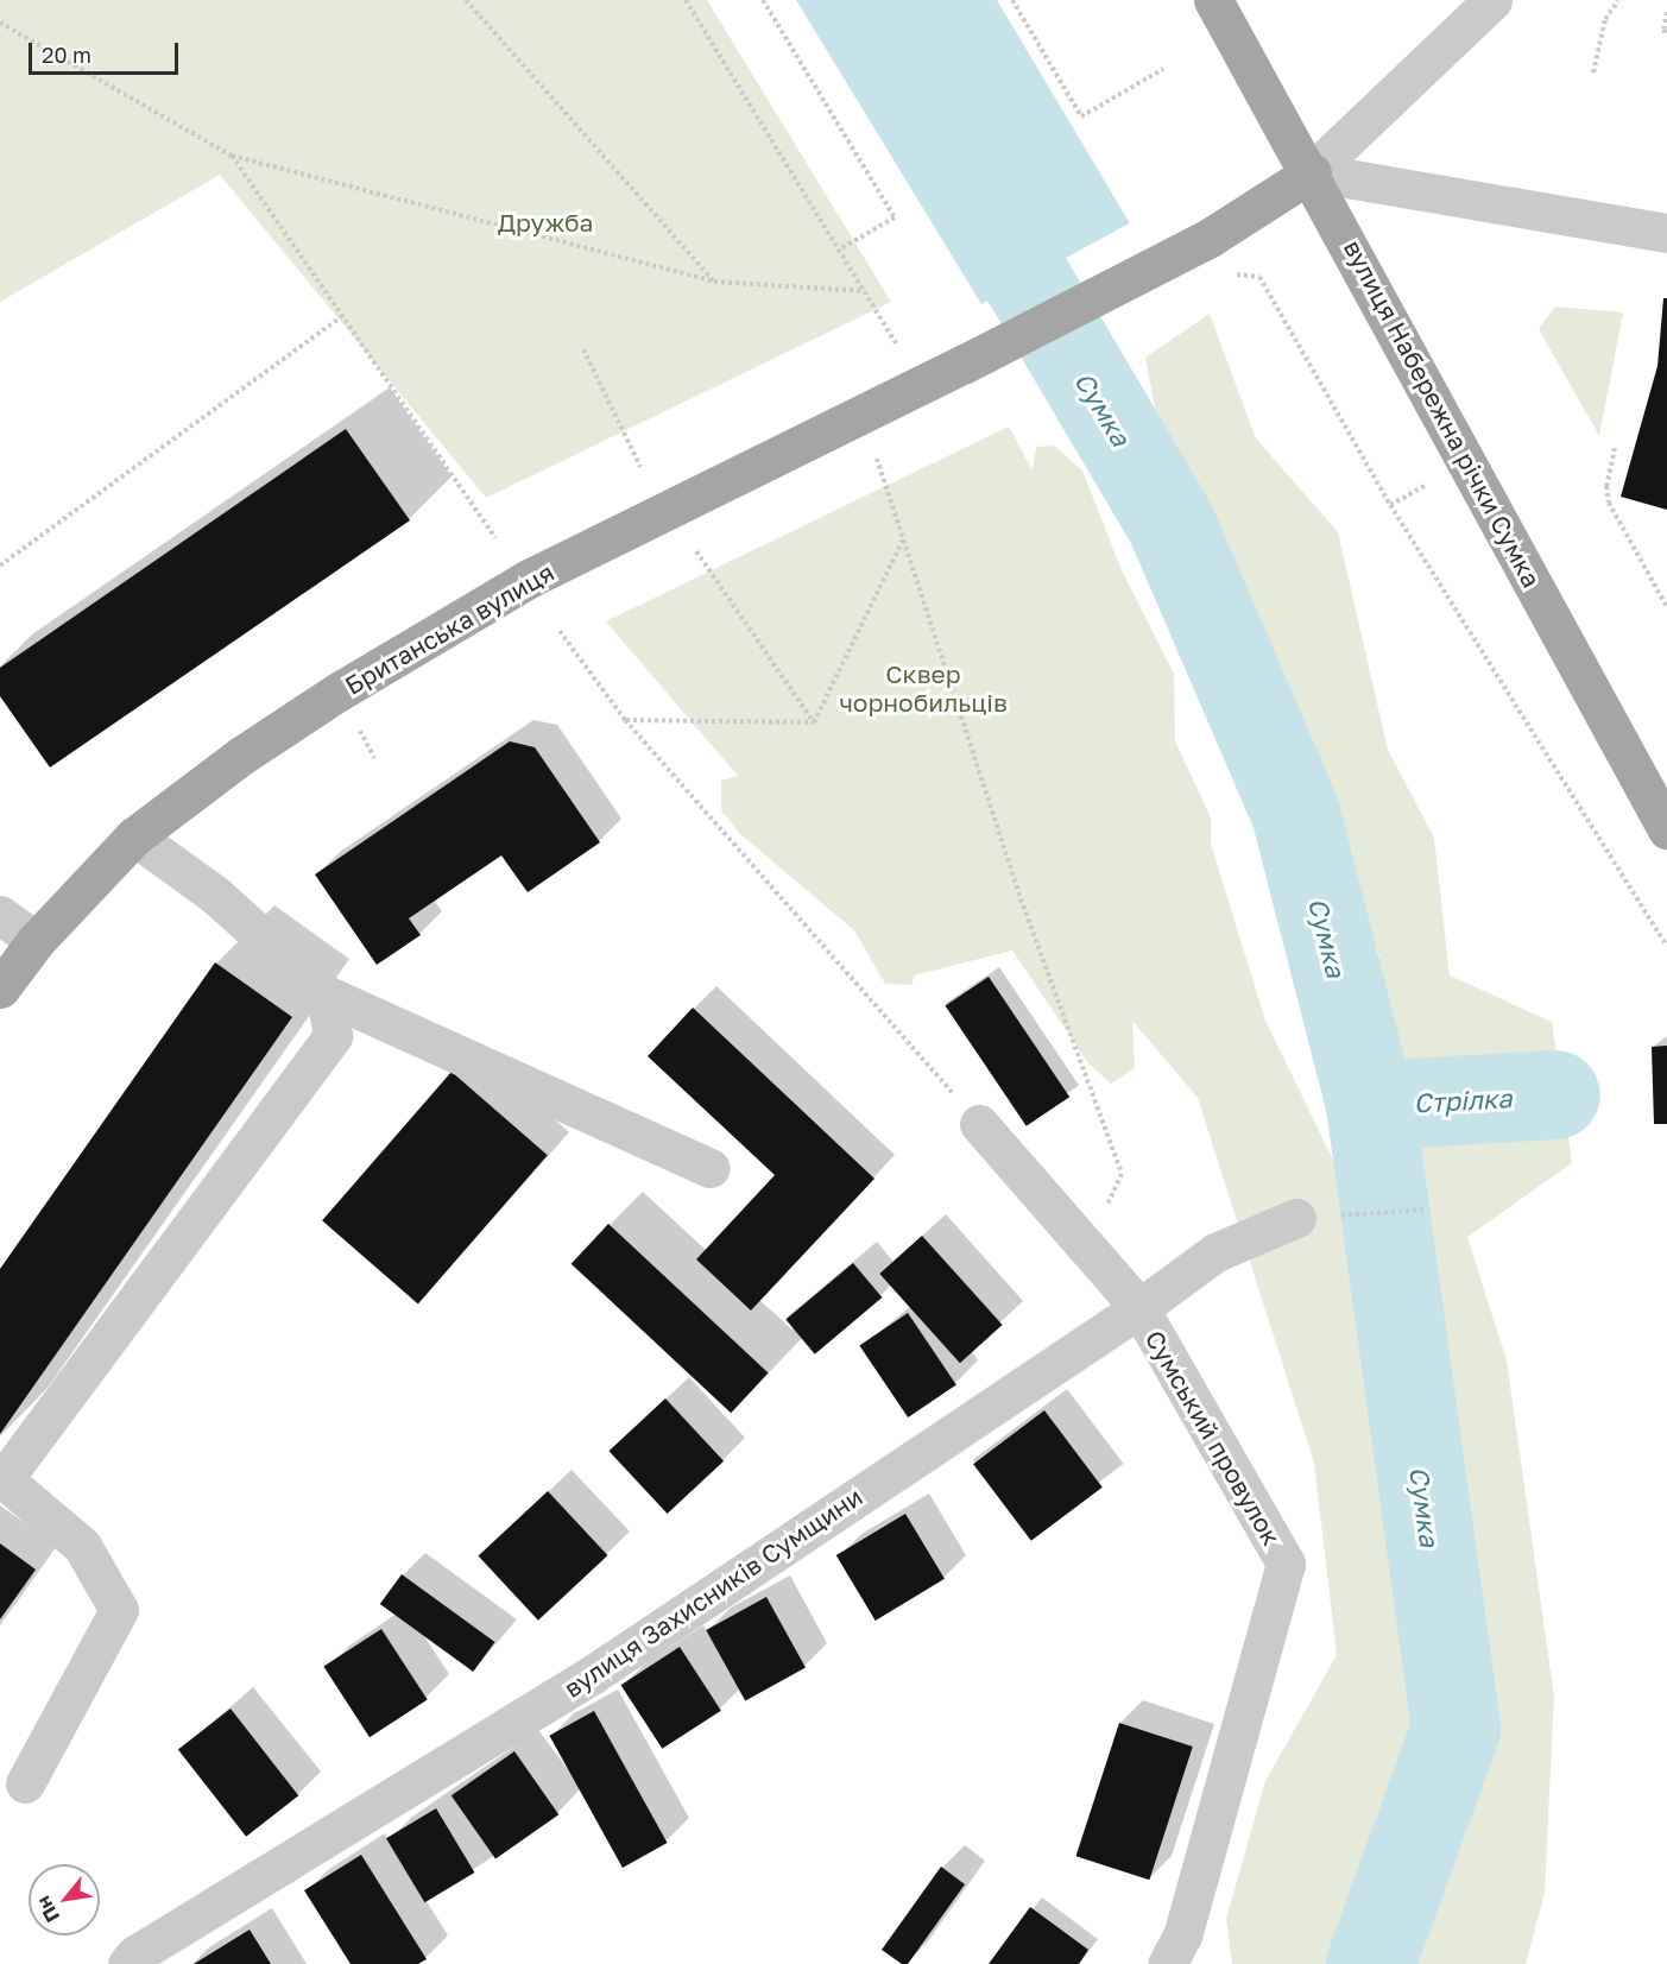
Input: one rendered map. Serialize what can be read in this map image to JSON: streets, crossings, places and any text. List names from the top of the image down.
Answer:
{
  "streets": {
    "main road": ["вулиця Набережна річки Сумка", "Британська вулиця"],
    "street": ["Сумський провулок", "вулиця Захисників Сумщини"]
  },
  "crossings": [
    ["вулиця Набережна річки Сумка", "Британська вулиця"],
    ["Сумський провулок", "вулиця Захисників Сумщини"]
  ],
  "water": ["Сумка", "Стрілка"],
  "parks": ["Дружба", "Сквер чорнобильців"],
  "scale_bar": "20 m",
  "north": "bottom left"
}
